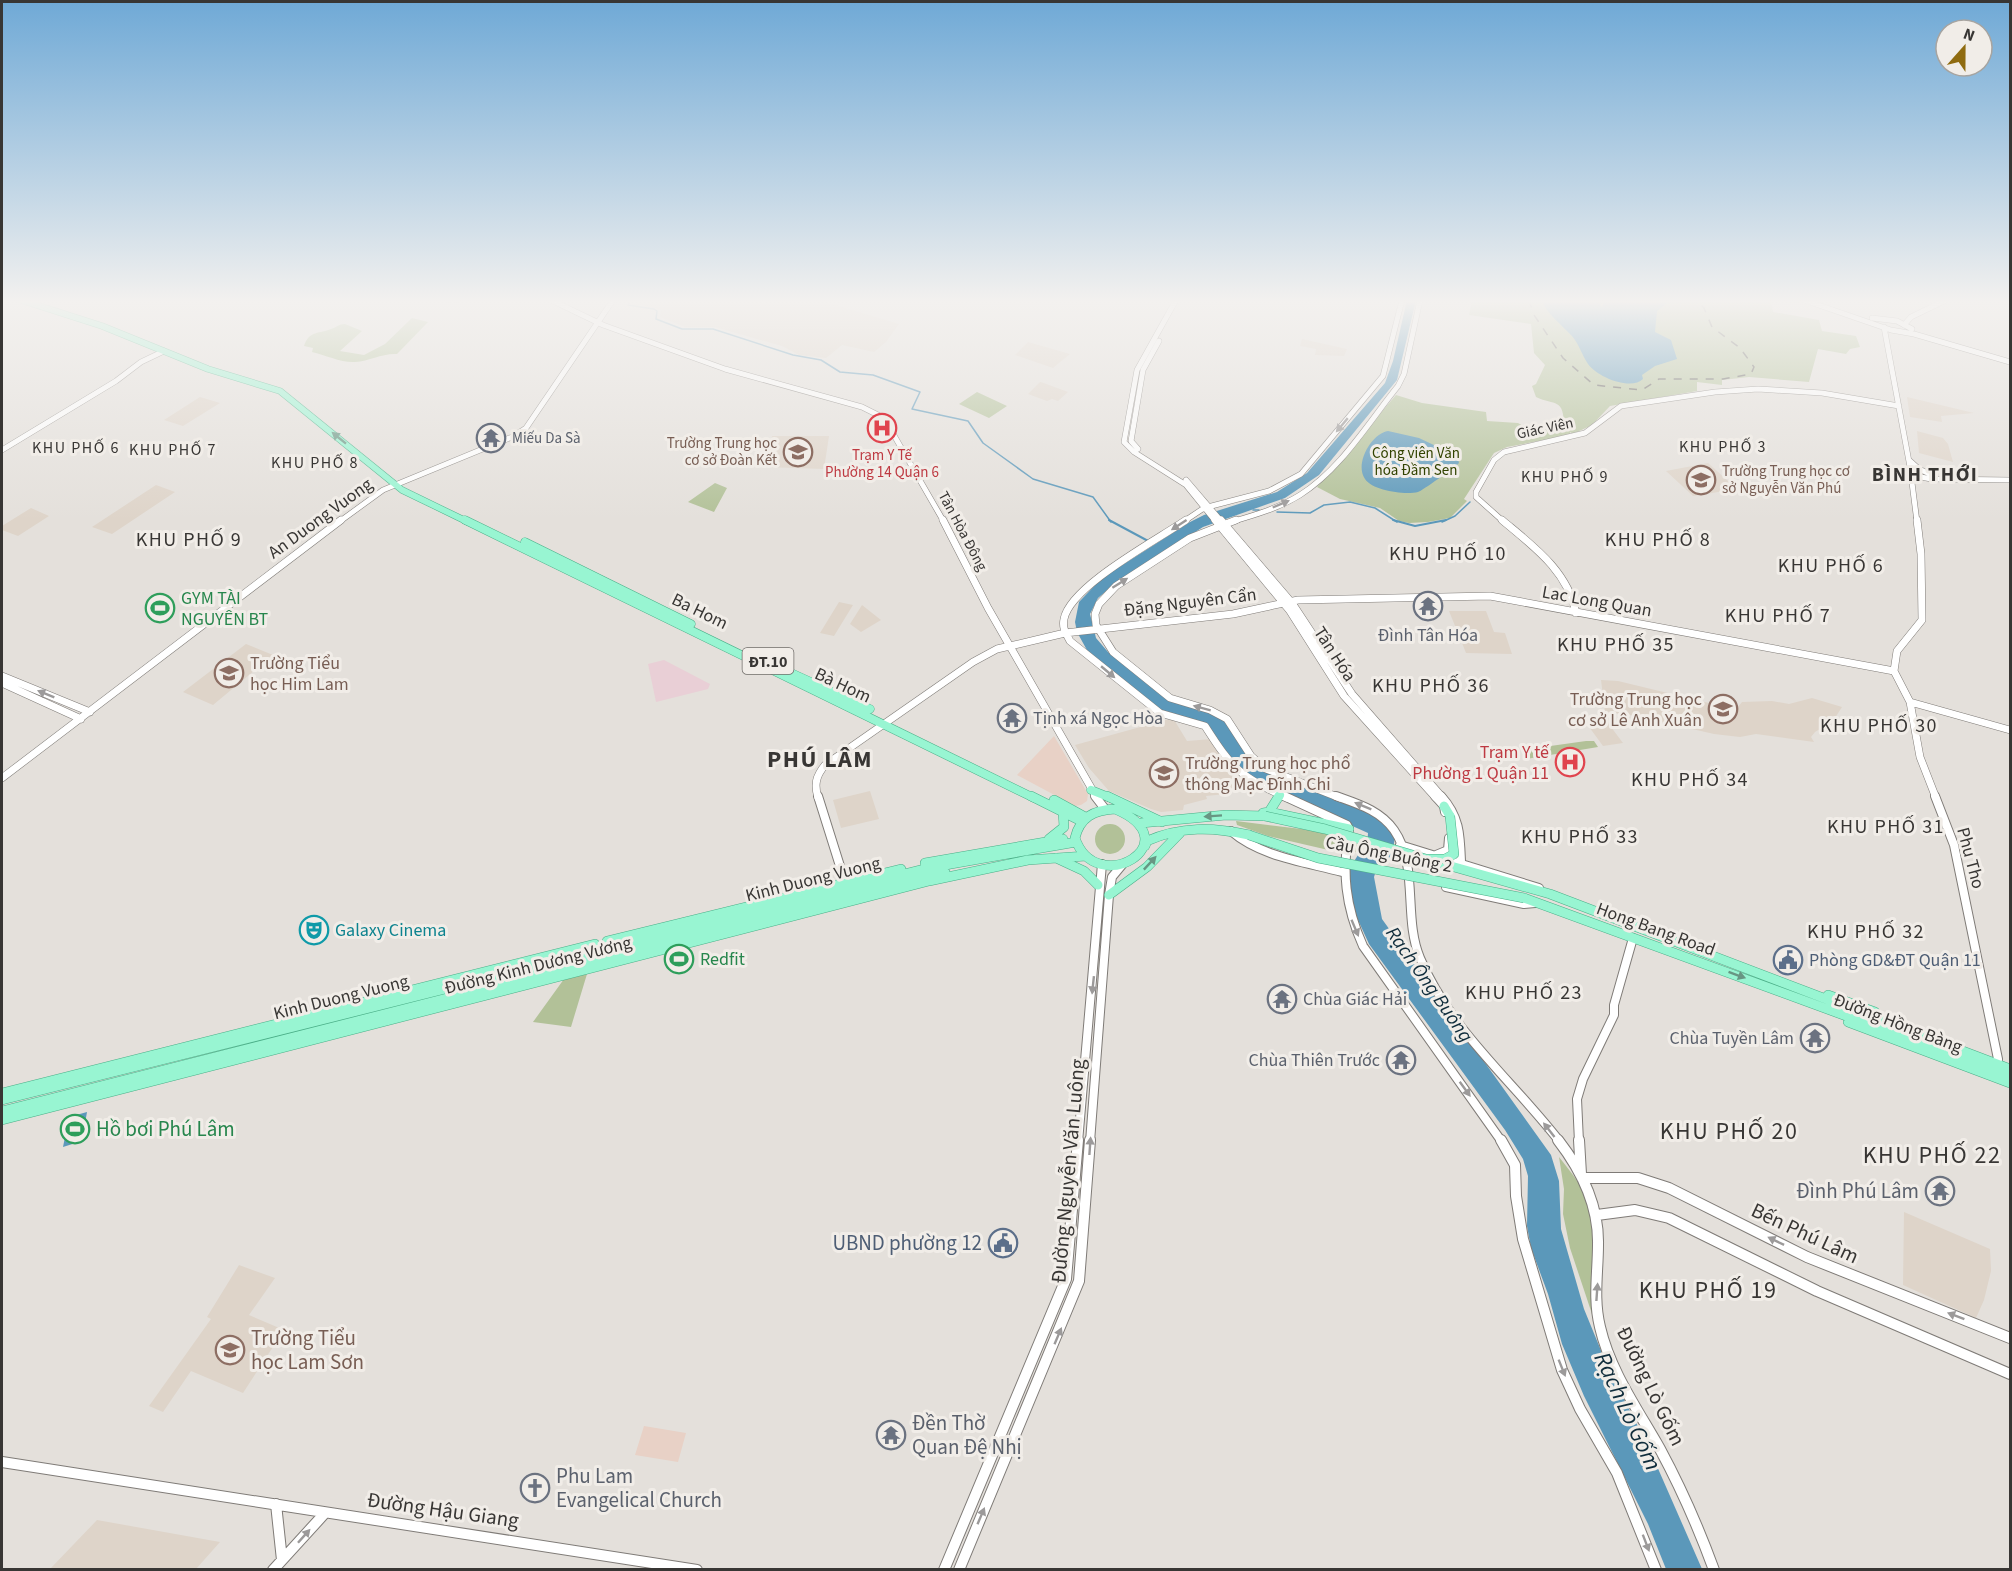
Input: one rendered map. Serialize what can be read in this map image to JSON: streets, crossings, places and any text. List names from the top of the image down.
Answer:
{
  "streets": {
    "main road": [
      "Giác Viên",
      "An Duong Vuong",
      "Tân Hòa Đông",
      "Lac Long Quan",
      "Đặng Nguyên Cẩn",
      "Ba Hom",
      "Tân Hóa",
      "ĐT.10",
      "Bà Hom",
      "Cầu Ông Buông 2",
      "Phu Tho",
      "Kinh Duong Vuong",
      "Hong Bang Road",
      "Đường Kinh Dương Vương",
      "Đường Hồng Bàng",
      "Đường Nguyễn Văn Luông",
      "Bến Phú Lâm",
      "Đường Lò Gốm",
      "Đường Hậu Giang"
    ]
  },
  "crossings": [
    ["Giác Viên", "Lac Long Quan"],
    ["An Duong Vuong", "Ba Hom"],
    ["An Duong Vuong", "ĐT.10"],
    ["Tân Hòa Đông", "Ba Hom"],
    ["Tân Hòa Đông", "Bà Hom"],
    ["Tân Hòa Đông", "Kinh Duong Vuong"],
    ["Tân Hòa Đông", "Đường Kinh Dương Vương"],
    ["Tân Hòa Đông", "Đường Nguyễn Văn Luông"],
    ["Lac Long Quan", "Đặng Nguyên Cẩn"],
    ["Lac Long Quan", "Tân Hóa"],
    ["Lac Long Quan", "Phu Tho"],
    ["Đặng Nguyên Cẩn", "Tân Hóa"],
    ["Ba Hom", "ĐT.10"],
    ["Ba Hom", "Bà Hom"],
    ["Ba Hom", "Kinh Duong Vuong"],
    ["Ba Hom", "Đường Kinh Dương Vương"],
    ["Ba Hom", "Đường Nguyễn Văn Luông"],
    ["Bà Hom", "Kinh Duong Vuong"],
    ["Bà Hom", "Đường Kinh Dương Vương"],
    ["Bà Hom", "Đường Nguyễn Văn Luông"],
    ["Cầu Ông Buông 2", "Hong Bang Road"],
    ["Phu Tho", "Đường Hồng Bàng"],
    ["Kinh Duong Vuong", "Đường Kinh Dương Vương"],
    ["Kinh Duong Vuong", "Đường Nguyễn Văn Luông"],
    ["Hong Bang Road", "Đường Hồng Bàng"],
    ["Đường Kinh Dương Vương", "Đường Nguyễn Văn Luông"],
    ["Bến Phú Lâm", "Đường Lò Gốm"]
  ],
  "districts": [
    "KHU PHỐ 3",
    "KHU PHỐ 6",
    "KHU PHỐ 7",
    "KHU PHỐ 8",
    "BÌNH THỚI",
    "KHU PHỐ 9",
    "KHU PHỐ 9",
    "KHU PHỐ 8",
    "KHU PHỐ 10",
    "KHU PHỐ 6",
    "KHU PHỐ 7",
    "KHU PHỐ 35",
    "KHU PHỐ 36",
    "KHU PHỐ 30",
    "PHÚ LÂM",
    "KHU PHỐ 34",
    "KHU PHỐ 31",
    "KHU PHỐ 33",
    "KHU PHỐ 32",
    "KHU PHỐ 23",
    "KHU PHỐ 20",
    "KHU PHỐ 22",
    "KHU PHỐ 19"
  ],
  "water": ["Rạch Ông Buông", "Rạch Lò Gốm"],
  "parks": ["Công viên Văn hóa Đầm Sen"],
  "places": {
    "hospital": ["Trạm Y Tế Phường 14 Quận 6", "Trạm Y tế Phường 1 Quận 11"],
    "temple": [
      "Miếu Da Sà",
      "Đình Tân Hóa",
      "Tịnh xá Ngọc Hòa",
      "Chùa Giác Hải",
      "Chùa Tuyền Lâm",
      "Chùa Thiên Trước",
      "Đình Phú Lâm",
      "Đền Thờ Quan Đệ Nhị"
    ],
    "school or university": [
      "Trường Trung học cơ sở Đoàn Kết",
      "Trường Trung học cơ sở Nguyễn Văn Phú",
      "Trường Tiểu học Him Lam",
      "Trường Trung học cơ sở Lê Anh Xuân",
      "Trường Trung học phổ thông Mạc Đĩnh Chi",
      "Trường Tiểu học Lam Sơn"
    ],
    "sports": ["GYM TÀI NGUYÊN BT", "Redfit", "Hồ bơi Phú Lâm"],
    "theatre": ["Galaxy Cinema"],
    "public building": ["Phòng GD&ĐT Quận 11", "UBND phường 12"],
    "church": ["Phu Lam Evangelical Church"]
  },
  "north": "top"
}
